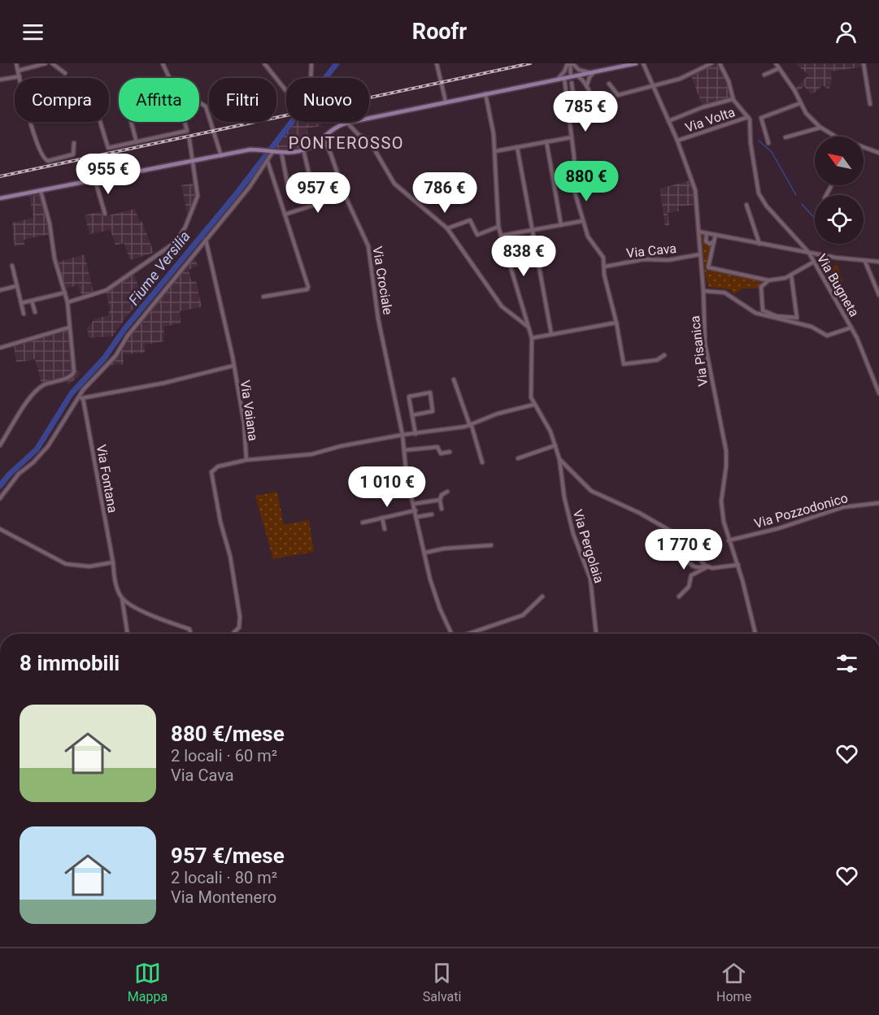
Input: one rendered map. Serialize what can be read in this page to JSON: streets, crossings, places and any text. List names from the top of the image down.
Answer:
{
  "streets": {
    "street": [
      "Via Volta",
      "Via Cava",
      "Via Crociale",
      "Via Bugneta",
      "Via Pisanica",
      "Via Vaiana",
      "Via Fontana",
      "Via Pozzodonico",
      "Via Pergolaia"
    ]
  },
  "crossings": [
    ["Via Volta", "Via Bugneta"],
    ["Via Volta", "Via Pisanica"],
    ["Via Cava", "Via Pisanica"],
    ["Via Pisanica", "Via Pozzodonico"]
  ],
  "districts": ["PONTEROSSO"],
  "water": ["Fiume Versilia"],
  "north": "top left",
  "page": {
    "header": "Roofr",
    "chip": [
      "Compra",
      "Affitta",
      "Filtri",
      "Nuovo"
    ],
    "price": [
      "785 €",
      "955 €",
      "880 €",
      "957 €",
      "786 €",
      "838 €",
      "1 010 €",
      "1 770 €"
    ],
    "heading": "8 immobili",
    "list": [
      {
        "name": "880 €/mese",
        "note": "2 locali · 60 m² · Via Cava"
      },
      {
        "name": "957 €/mese",
        "note": "2 locali · 80 m² · Via Montenero"
      }
    ],
    "tabs": ["Mappa", "Salvati", "Home"]
  }
}
